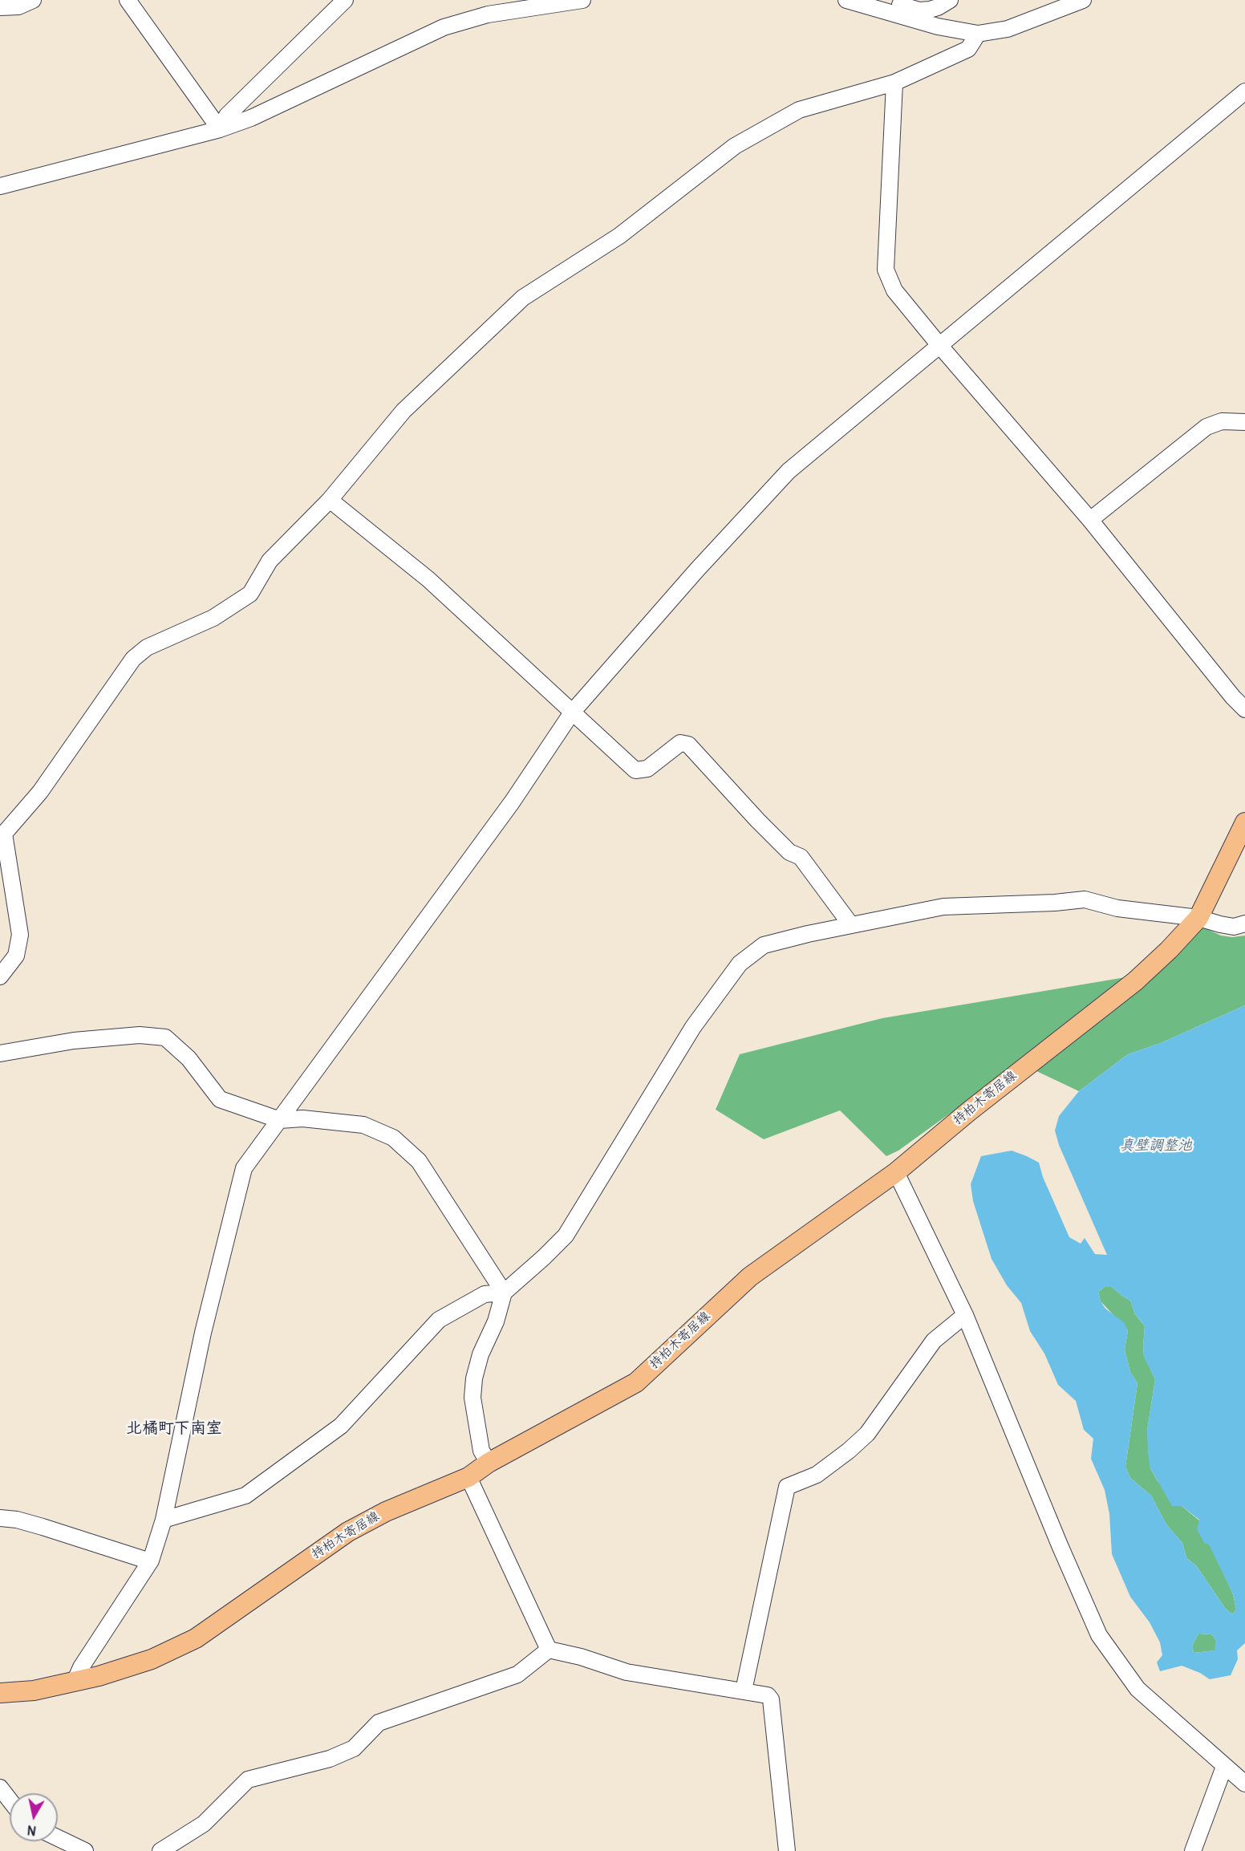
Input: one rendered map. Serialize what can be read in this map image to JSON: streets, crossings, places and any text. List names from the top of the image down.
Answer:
{
  "streets": {
    "main road": ["持柏木寄居線"]
  },
  "districts": ["北橘町下南室"],
  "water": ["真壁調整池"],
  "north": "bottom"
}
